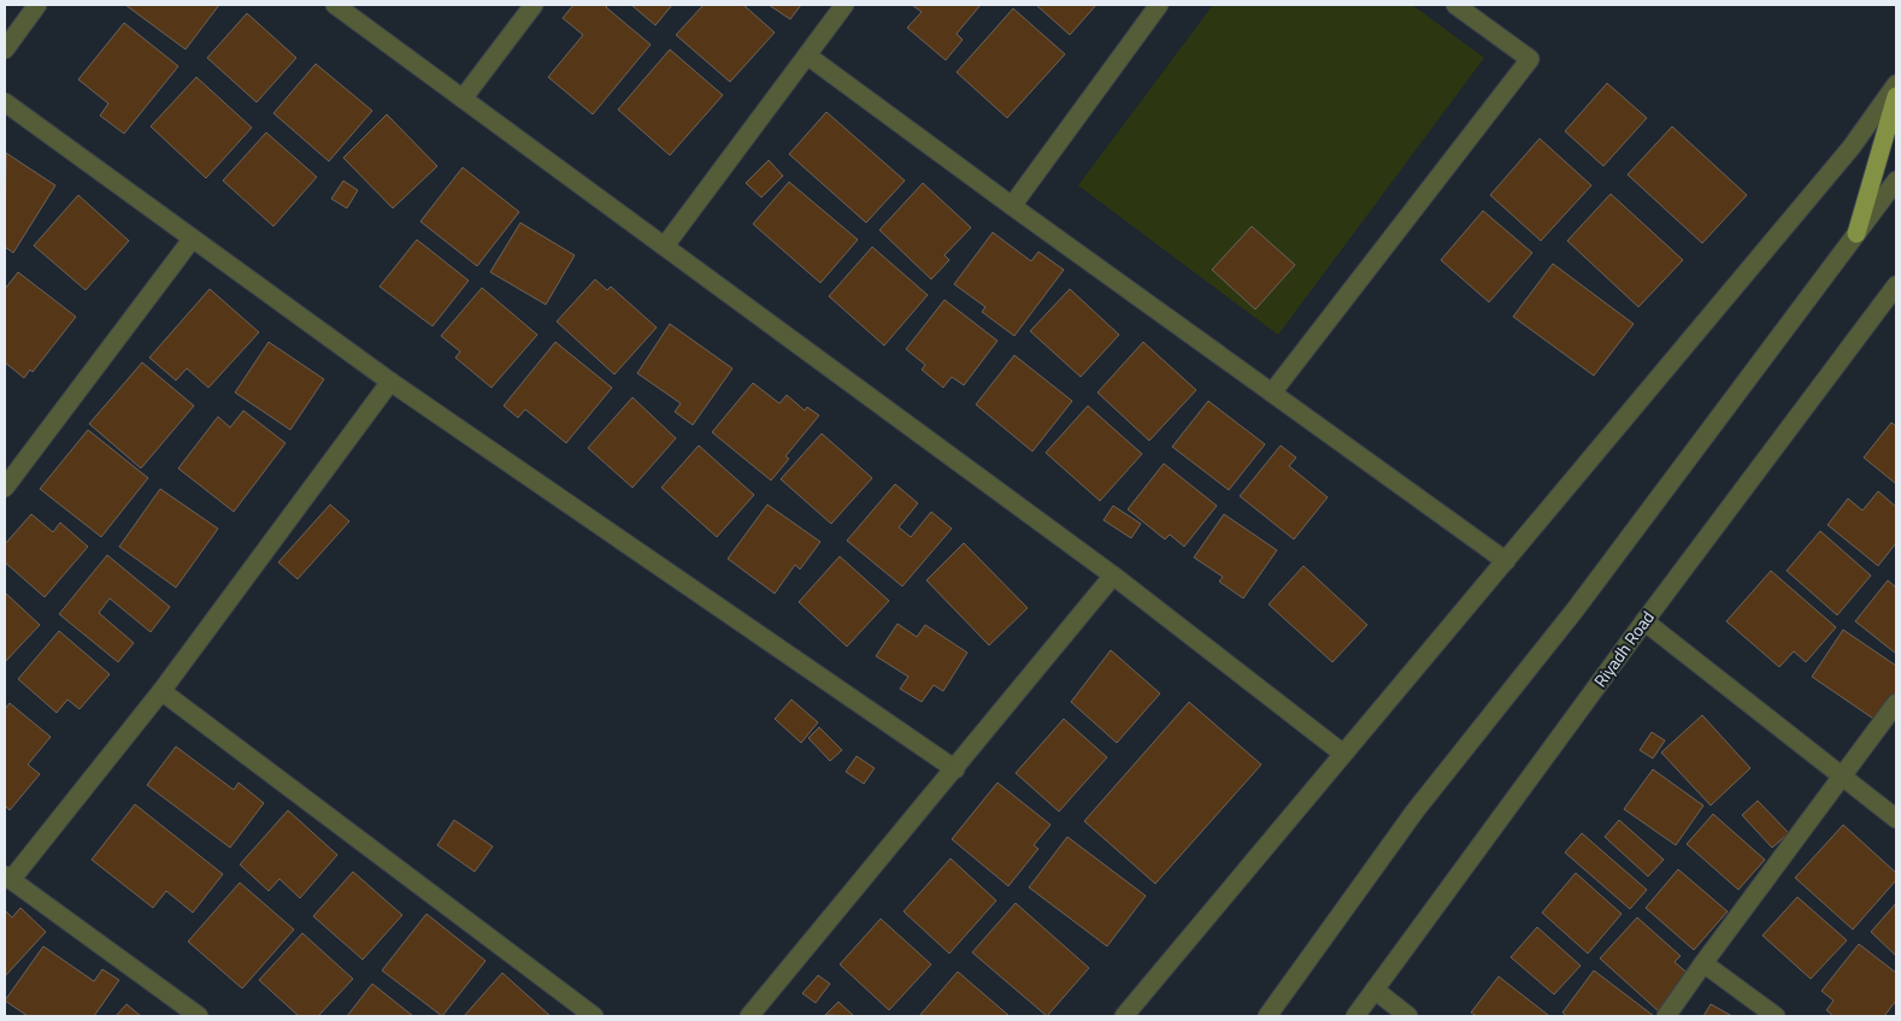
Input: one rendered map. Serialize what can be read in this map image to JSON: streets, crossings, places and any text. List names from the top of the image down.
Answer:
{
  "streets": {
    "street": ["Riyadh Road"]
  }
}
